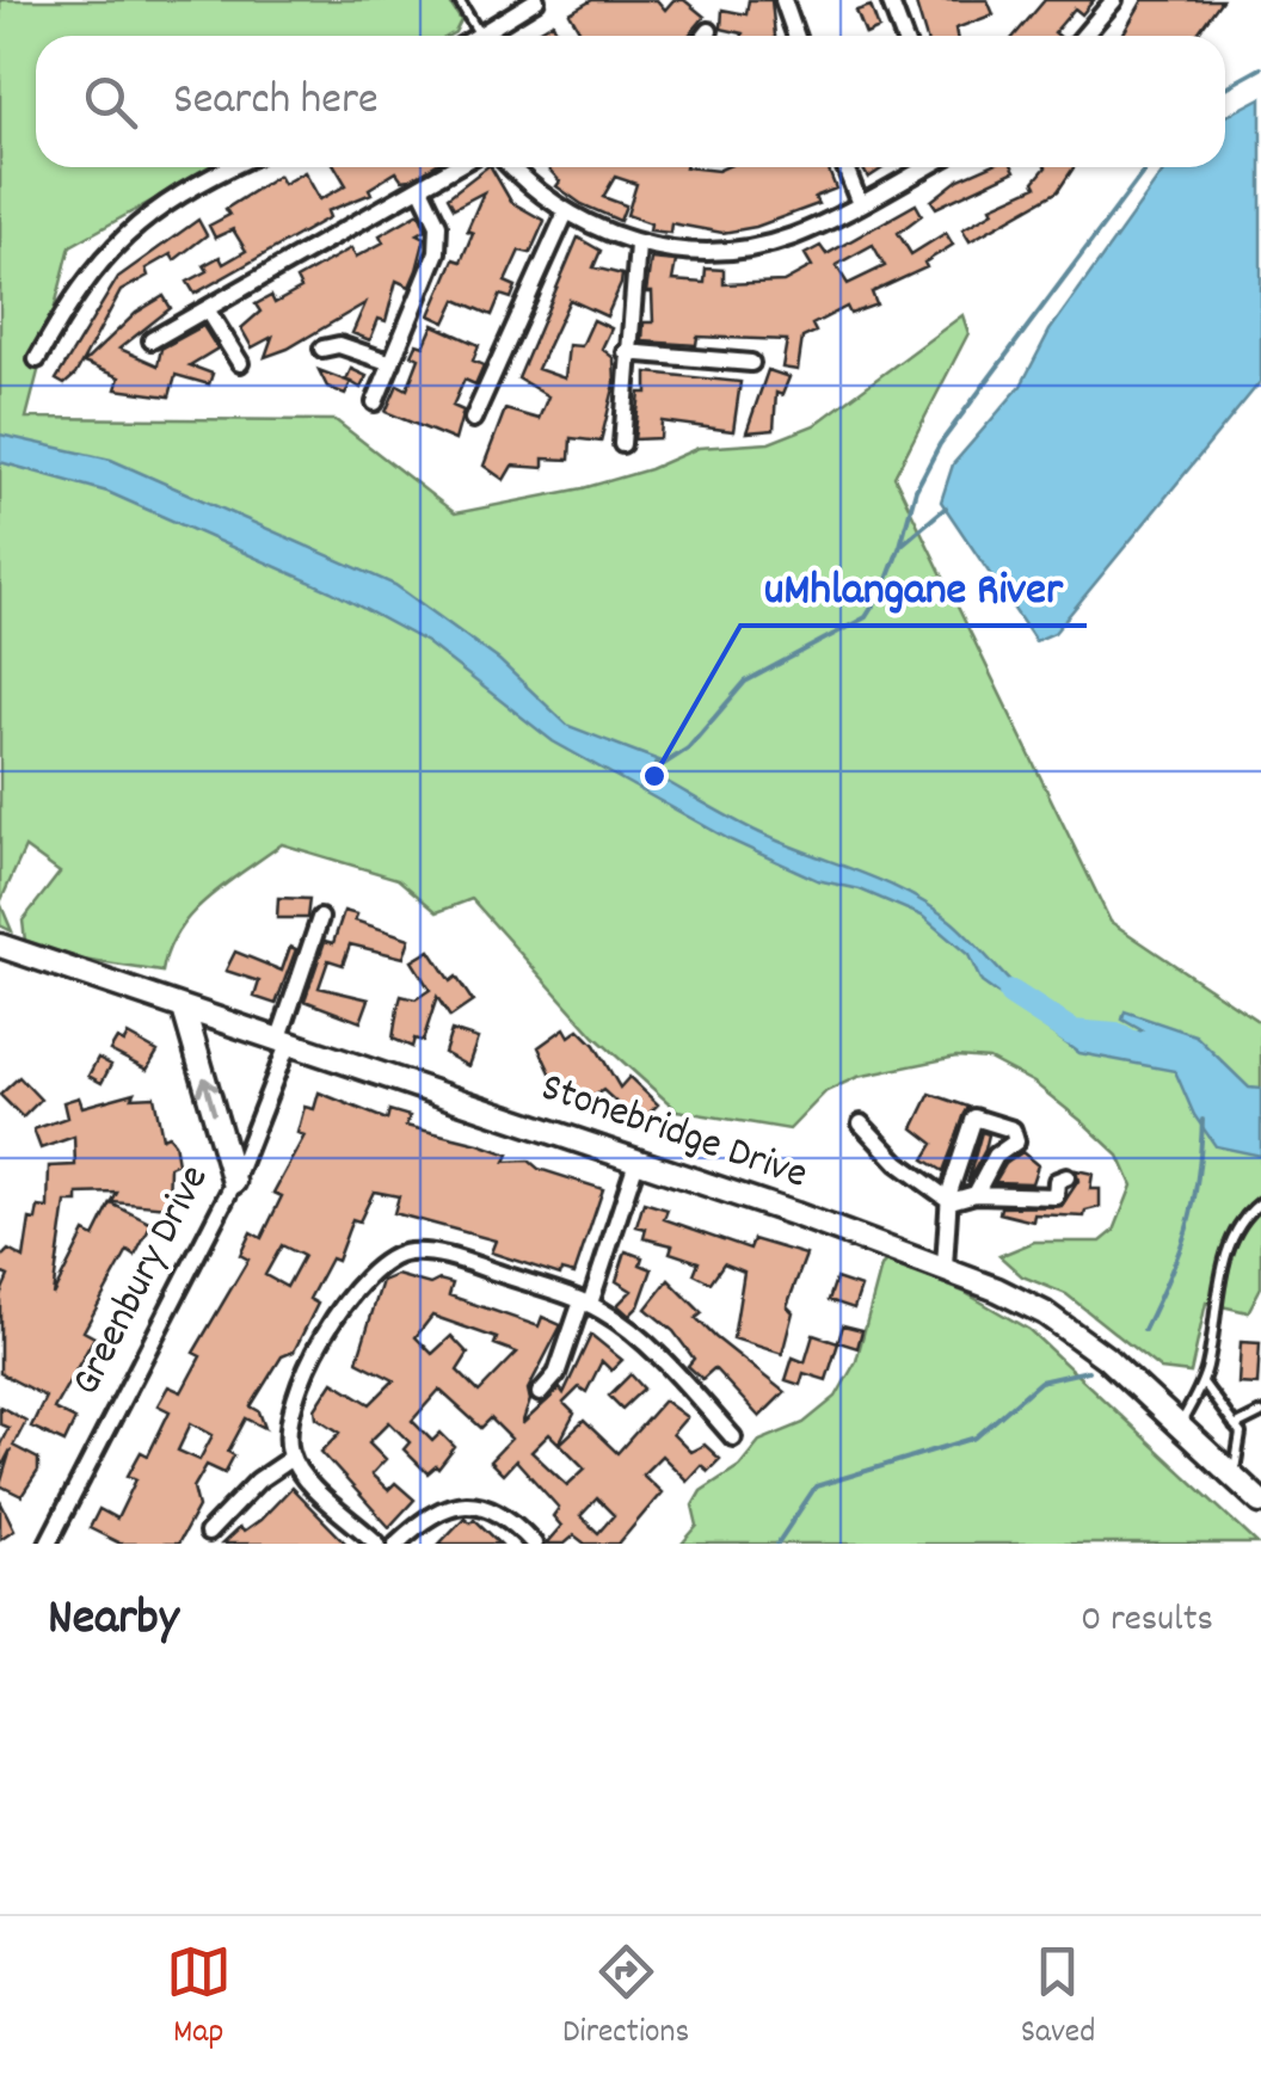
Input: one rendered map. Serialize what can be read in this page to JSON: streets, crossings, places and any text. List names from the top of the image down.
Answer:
{
  "streets": {
    "street": ["Stonebridge Drive", "Greenbury Drive"]
  },
  "crossings": [
    ["Stonebridge Drive", "Greenbury Drive"]
  ],
  "places": ["uMhlangane River"],
  "page": {
    "search": "Search here",
    "heading": ["Nearby", "0 results"],
    "nav": ["Map", "Directions", "Saved"]
  }
}
